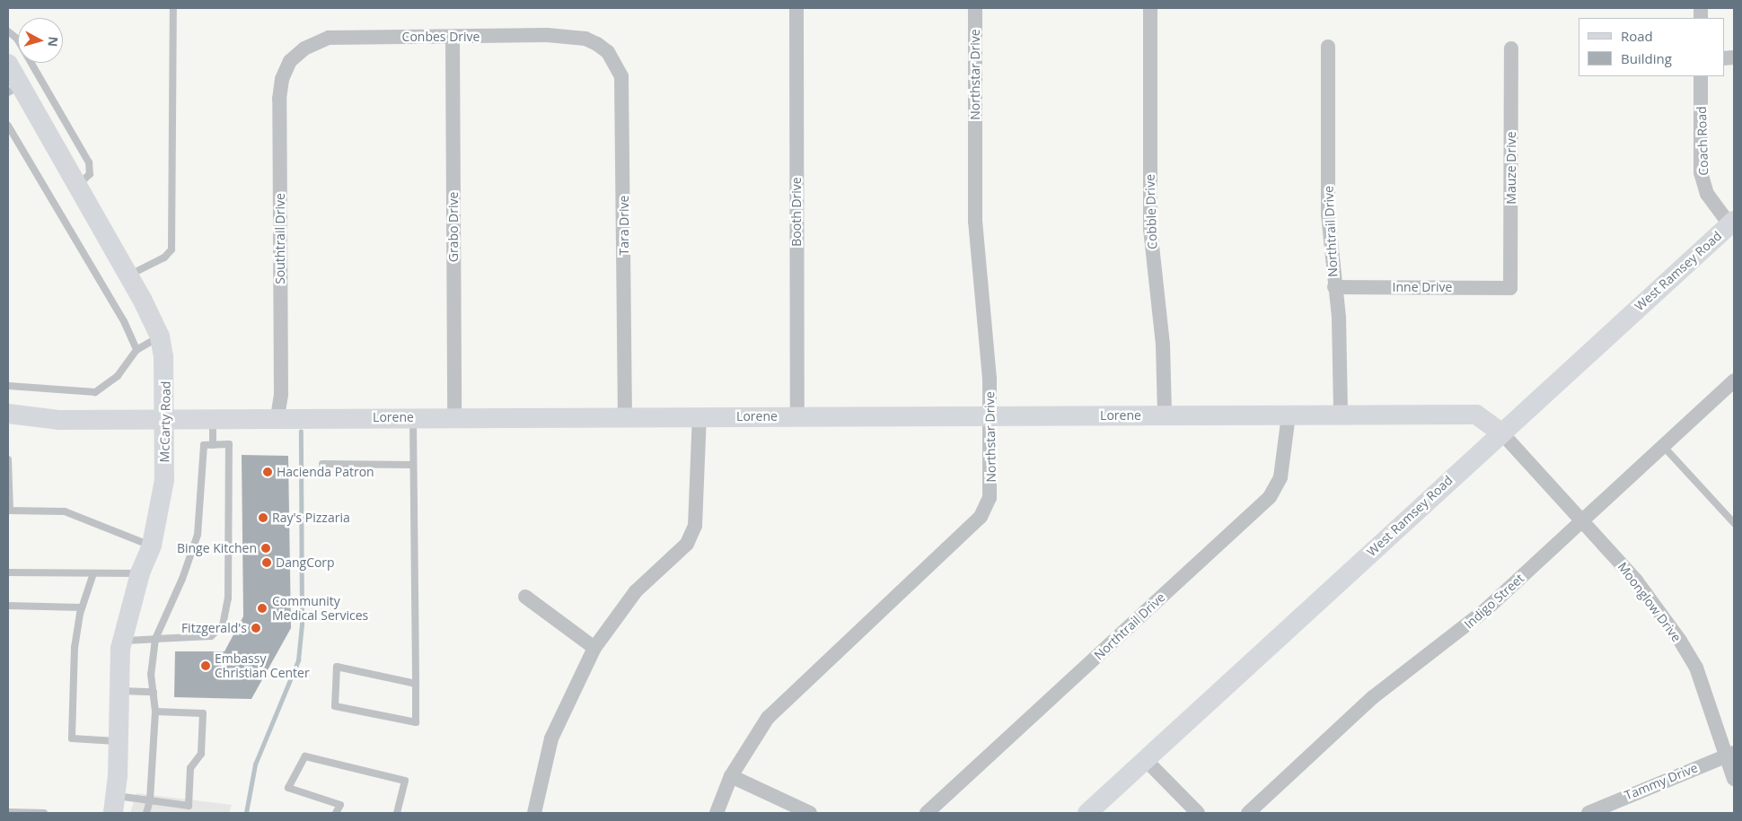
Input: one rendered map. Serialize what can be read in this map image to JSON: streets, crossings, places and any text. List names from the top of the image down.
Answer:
{
  "streets": {
    "street": [
      "Conbes Drive",
      "Northstar Drive",
      "Coach Road",
      "Mauze Drive",
      "Booth Drive",
      "Cobble Drive",
      "Tara Drive",
      "Grabo Drive",
      "Northtrail Drive",
      "Southtrail Drive",
      "West Ramsey Road",
      "Inne Drive",
      "Lorene",
      "McCarty Road",
      "Indigo Street",
      "Moonglow Drive",
      "Tammy Drive"
    ]
  },
  "crossings": [
    ["Conbes Drive", "Tara Drive"],
    ["Conbes Drive", "Grabo Drive"],
    ["Conbes Drive", "Southtrail Drive"],
    ["Northstar Drive", "Lorene"],
    ["Coach Road", "West Ramsey Road"],
    ["Mauze Drive", "Inne Drive"],
    ["Booth Drive", "Lorene"],
    ["Cobble Drive", "Lorene"],
    ["Tara Drive", "Lorene"],
    ["Grabo Drive", "Lorene"],
    ["Northtrail Drive", "Inne Drive"],
    ["Northtrail Drive", "Lorene"],
    ["Southtrail Drive", "Lorene"],
    ["West Ramsey Road", "Lorene"],
    ["West Ramsey Road", "Moonglow Drive"],
    ["Lorene", "McCarty Road"],
    ["Lorene", "Moonglow Drive"],
    ["Indigo Street", "Moonglow Drive"],
    ["Moonglow Drive", "Tammy Drive"]
  ],
  "places": [
    "Hacienda Patron",
    "Ray's Pizzaria",
    "Binge Kitchen",
    "DangCorp",
    "Community Medical Services",
    "Fitzgerald's",
    "Embassy Christian Center"
  ],
  "legend": ["Road", "Building"],
  "north": "right"
}
